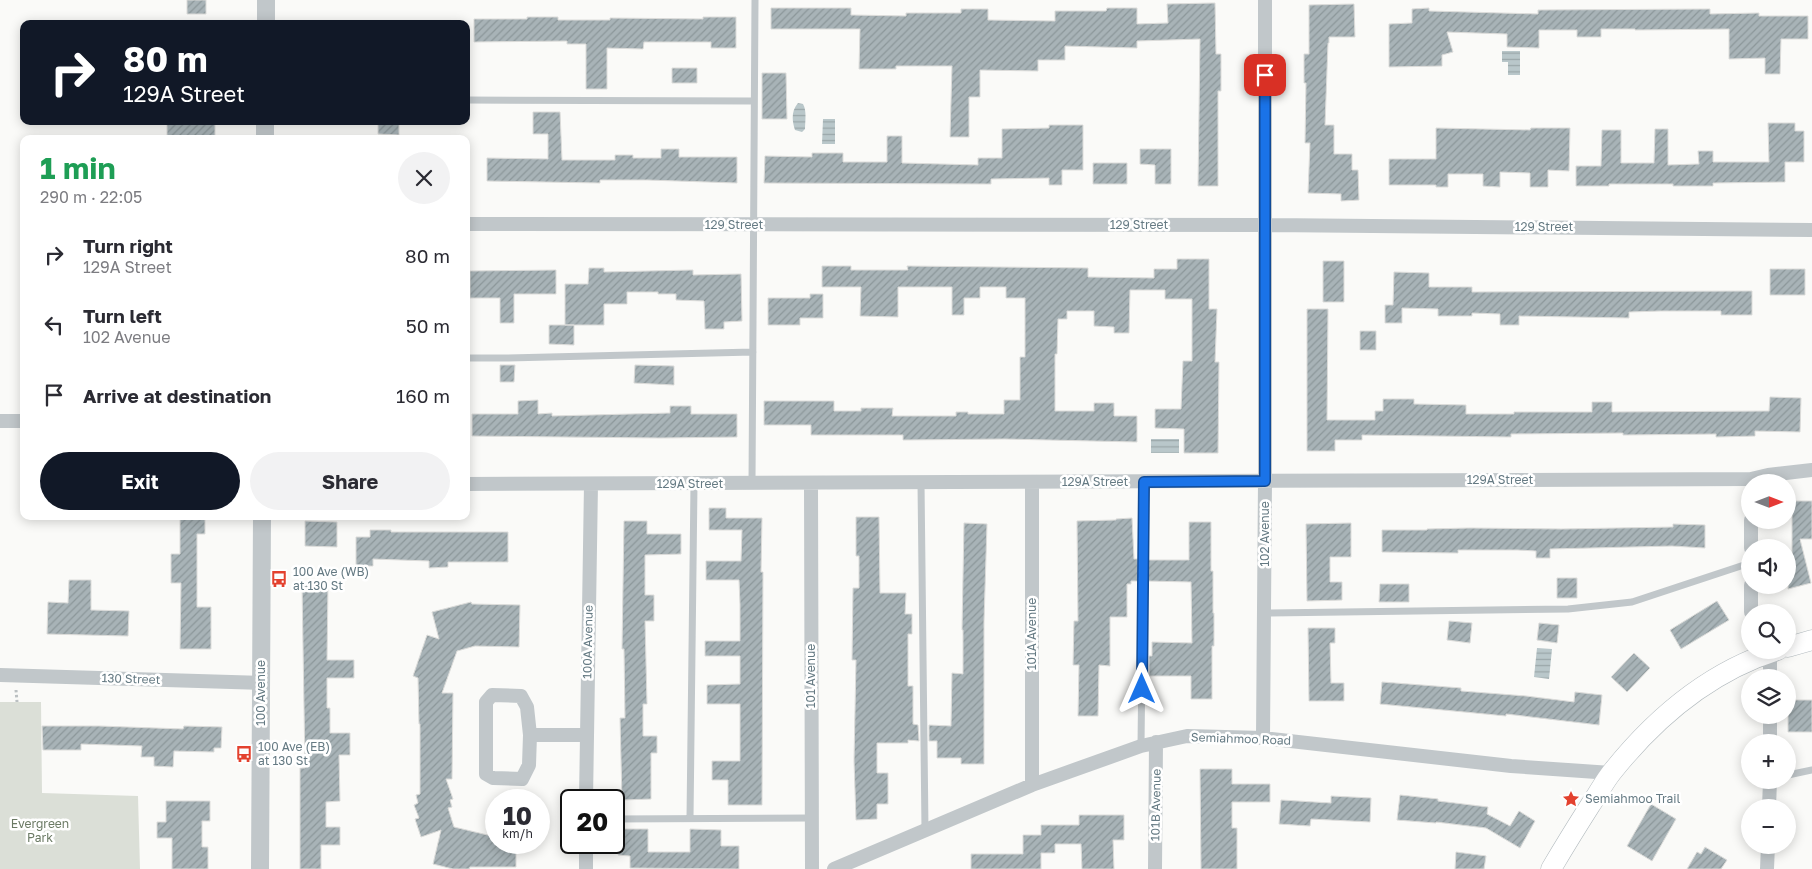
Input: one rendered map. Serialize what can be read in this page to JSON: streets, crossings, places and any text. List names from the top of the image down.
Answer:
{
  "streets": {
    "street": [
      "129 Street",
      "129A Street",
      "102 Avenue",
      "101A Avenue",
      "100A Avenue",
      "101 Avenue",
      "130 Street",
      "100 Avenue",
      "Semiahmoo Road",
      "101B Avenue"
    ]
  },
  "crossings": [
    ["129 Street", "102 Avenue"],
    ["129A Street", "102 Avenue"],
    ["129A Street", "101A Avenue"],
    ["129A Street", "100A Avenue"],
    ["129A Street", "101 Avenue"],
    ["102 Avenue", "Semiahmoo Road"],
    ["101A Avenue", "Semiahmoo Road"],
    ["130 Street", "100 Avenue"],
    ["Semiahmoo Road", "101B Avenue"]
  ],
  "parks": ["Evergreen Park"],
  "places": {
    "bus stop": ["100 Ave (WB) at 130 St", "100 Ave (EB) at 130 St"],
    "place": ["Semiahmoo Trail"]
  },
  "north": "right",
  "page": {
    "turn": ["80 m", "129A Street"],
    "heading": ["1 min", "290 m · 22:05"],
    "list": [
      {
        "name": "Turn right",
        "note": "129A Street",
        "value": "80 m"
      },
      {
        "name": "Turn left",
        "note": "102 Avenue",
        "value": "50 m"
      },
      {
        "name": "Arrive at destination",
        "value": "160 m"
      }
    ],
    "buttons": ["Exit", "Share"],
    "map_buttons": ["+", "−"],
    "speed": "10 km/h",
    "limit": "20"
  }
}
